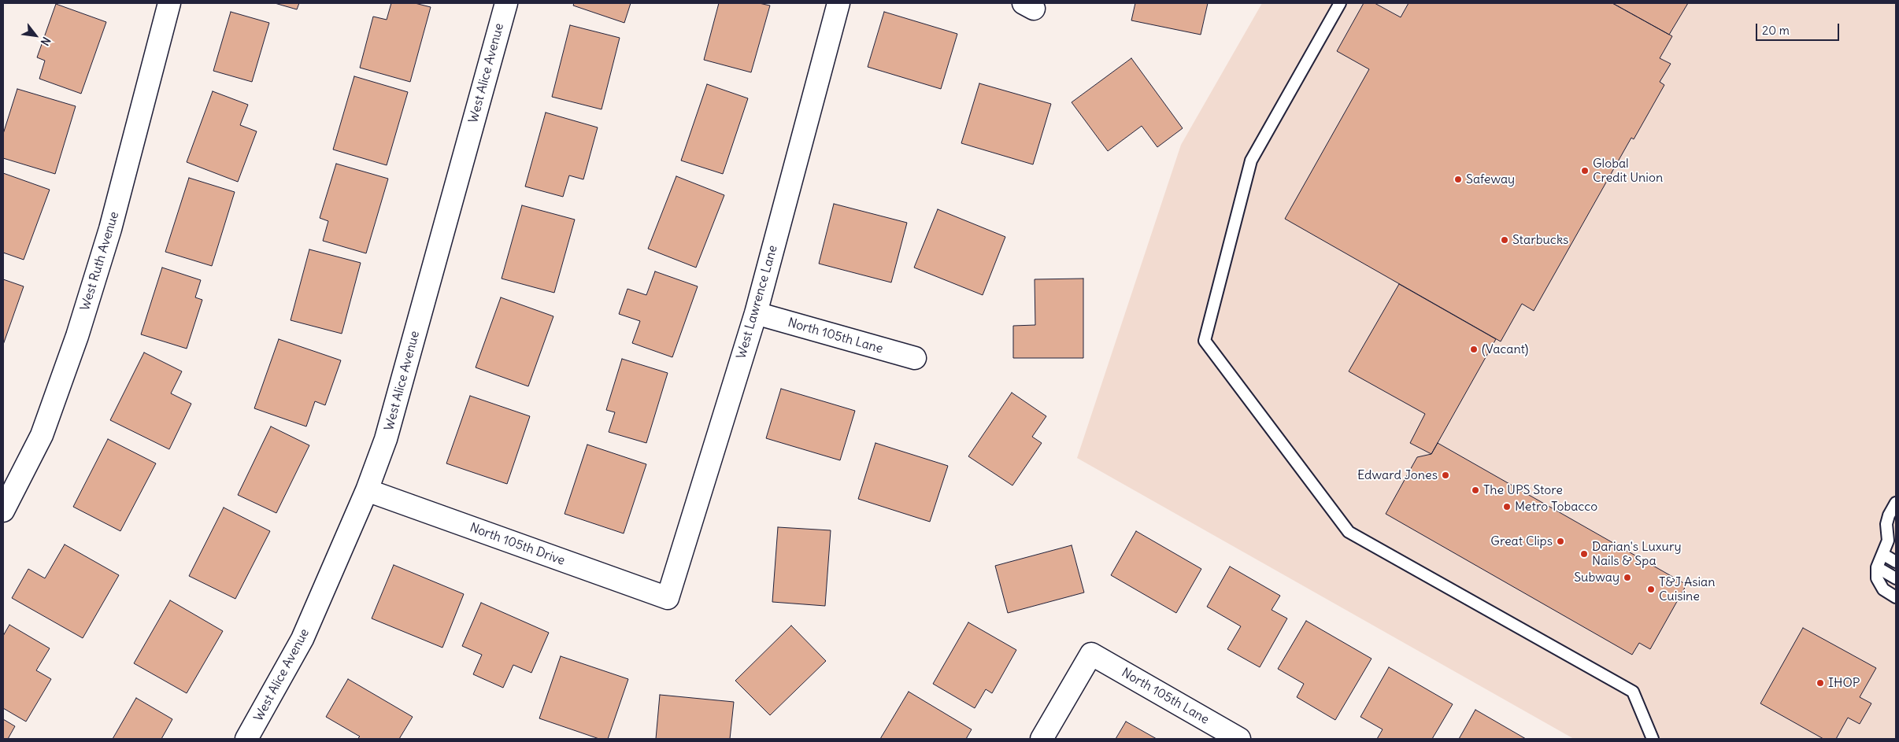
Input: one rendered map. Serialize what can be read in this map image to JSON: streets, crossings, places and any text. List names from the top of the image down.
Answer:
{
  "streets": {
    "street": [
      "West Alice Avenue",
      "West Ruth Avenue",
      "West Lawrence Lane",
      "North 105th Lane",
      "North 105th Drive"
    ]
  },
  "crossings": [
    ["West Alice Avenue", "North 105th Drive"],
    ["West Lawrence Lane", "North 105th Lane"],
    ["West Lawrence Lane", "North 105th Drive"]
  ],
  "places": [
    "Global Credit Union",
    "Safeway",
    "Starbucks",
    "(Vacant)",
    "Edward Jones",
    "The UPS Store",
    "Metro Tobacco",
    "Great Clips",
    "Darian's Luxury Nails & Spa",
    "Subway",
    "T&J Asian Cuisine",
    "IHOP"
  ],
  "scale_bar": "20 m",
  "north": "bottom right"
}
